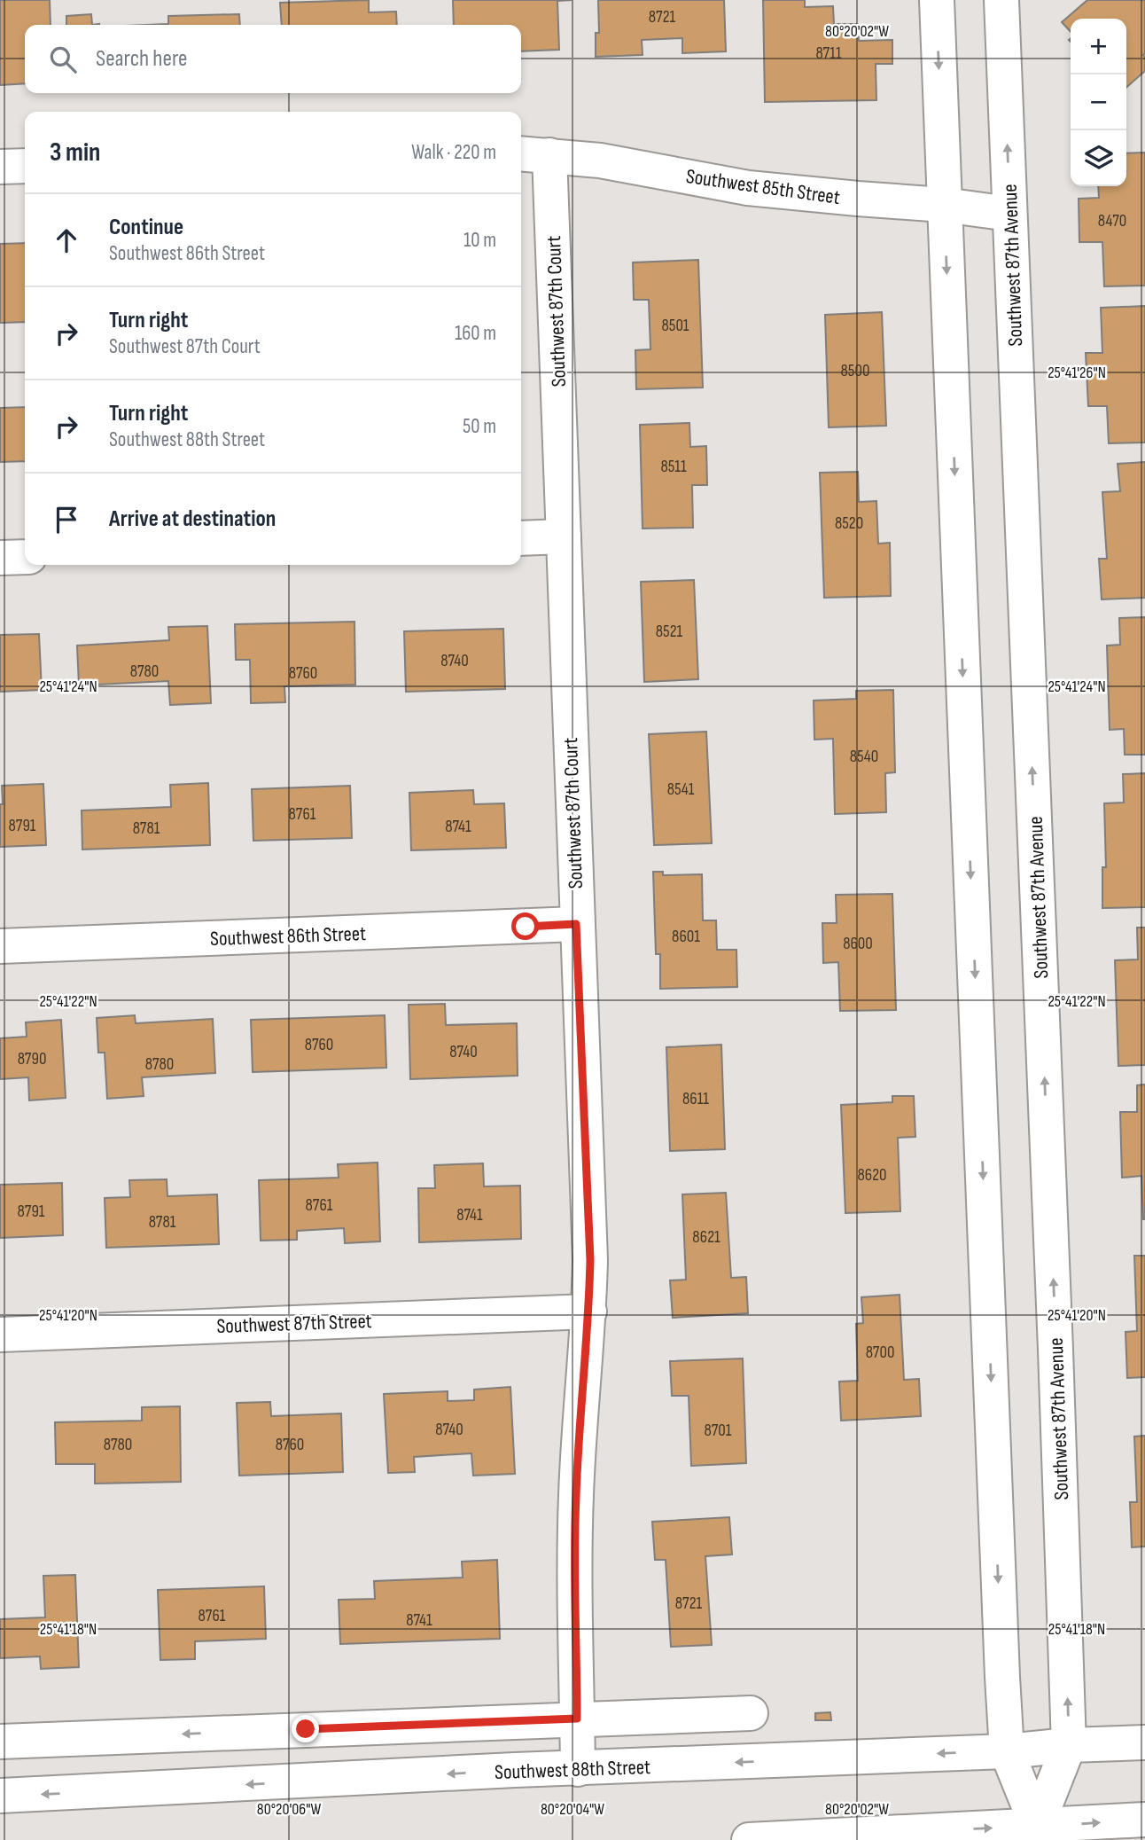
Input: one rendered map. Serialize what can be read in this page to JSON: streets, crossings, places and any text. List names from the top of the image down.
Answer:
{
  "streets": {
    "main road": [
      "Southwest 85th Street",
      "Southwest 87th Avenue",
      "Southwest 87th Court",
      "Southwest 86th Street",
      "Southwest 87th Street",
      "Southwest 88th Street"
    ]
  },
  "crossings": [
    ["Southwest 85th Street", "Southwest 87th Avenue"],
    ["Southwest 85th Street", "Southwest 87th Court"],
    ["Southwest 87th Avenue", "Southwest 88th Street"],
    ["Southwest 87th Court", "Southwest 86th Street"],
    ["Southwest 87th Court", "Southwest 87th Street"],
    ["Southwest 87th Court", "Southwest 88th Street"]
  ],
  "house_numbers": [
    "8721",
    "8711",
    "8470",
    "8501",
    "8500",
    "8511",
    "8520",
    "8521",
    "8740",
    "8780",
    "8760",
    "8540",
    "8541",
    "8761",
    "8791",
    "8741",
    "8781",
    "8601",
    "8600",
    "8760",
    "8740",
    "8790",
    "8780",
    "8611",
    "8620",
    "8761",
    "8791",
    "8741",
    "8781",
    "8621",
    "8700",
    "8740",
    "8701",
    "8780",
    "8760",
    "8721",
    "8761",
    "8741"
  ],
  "page": {
    "map_buttons": ["+", "−"],
    "search": "Search here",
    "heading": ["3 min", "Walk · 220 m"],
    "list": [
      ["Continue", "Southwest 86th Street", "10 m"],
      ["Turn right", "Southwest 87th Court", "160 m"],
      ["Turn right", "Southwest 88th Street", "50 m"],
      "Arrive at destination"
    ]
  },
  "coordinates": [
    "80°20'02\"W",
    "25°41'26\"N",
    "25°41'24\"N",
    "25°41'22\"N",
    "25°41'20\"N",
    "25°41'18\"N",
    "80°20'06\"W",
    "80°20'04\"W"
  ]
}
